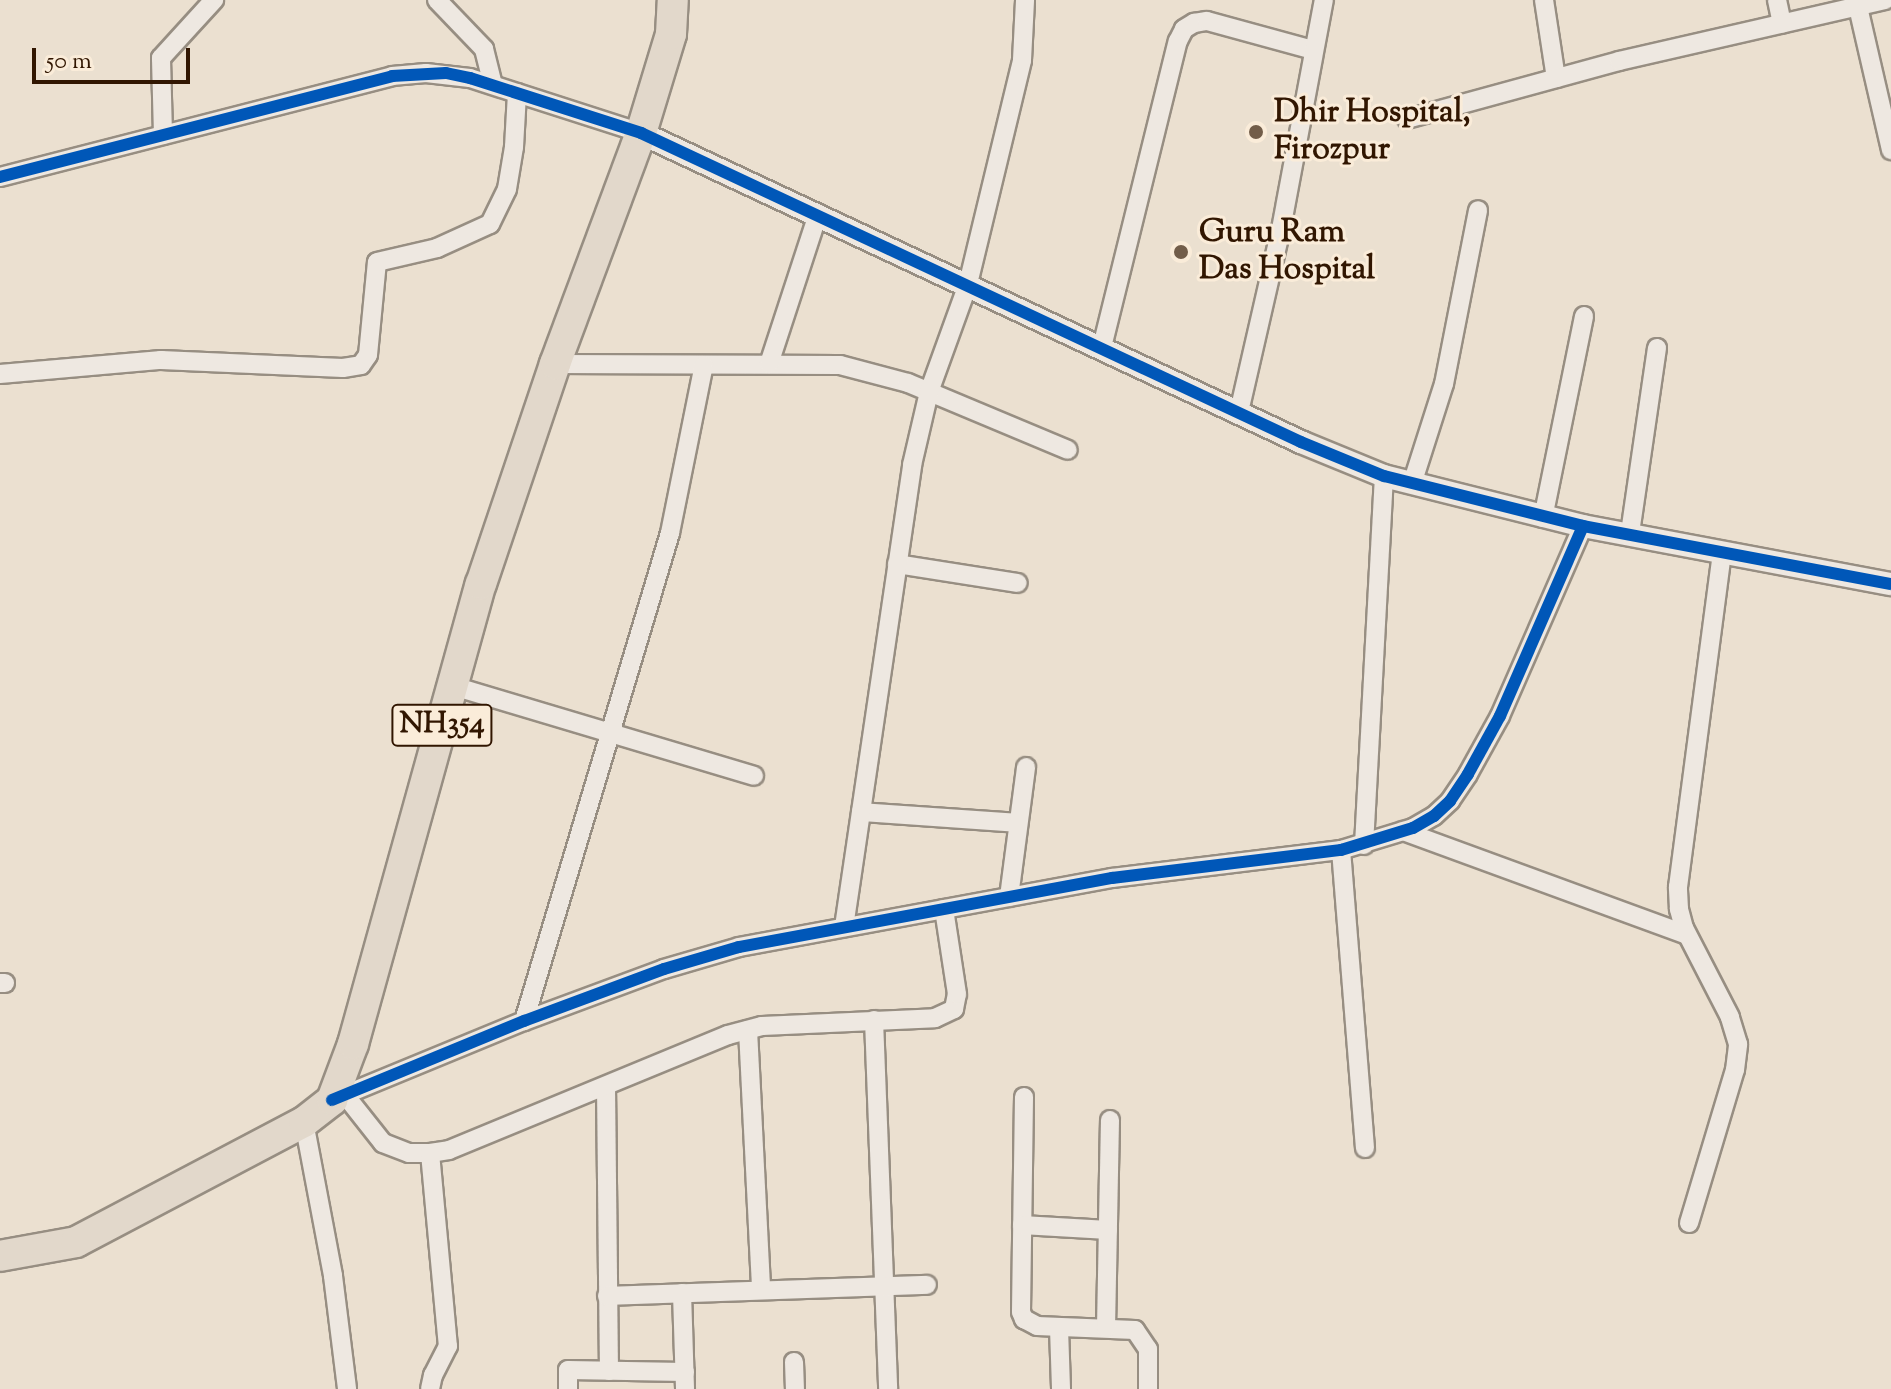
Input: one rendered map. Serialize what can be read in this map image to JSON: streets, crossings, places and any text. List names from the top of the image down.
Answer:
{
  "streets": {
    "highway": ["NH354"]
  },
  "places": ["Dhir Hospital, Firozpur", "Guru Ram Das Hospital"],
  "scale_bar": "50 m"
}
